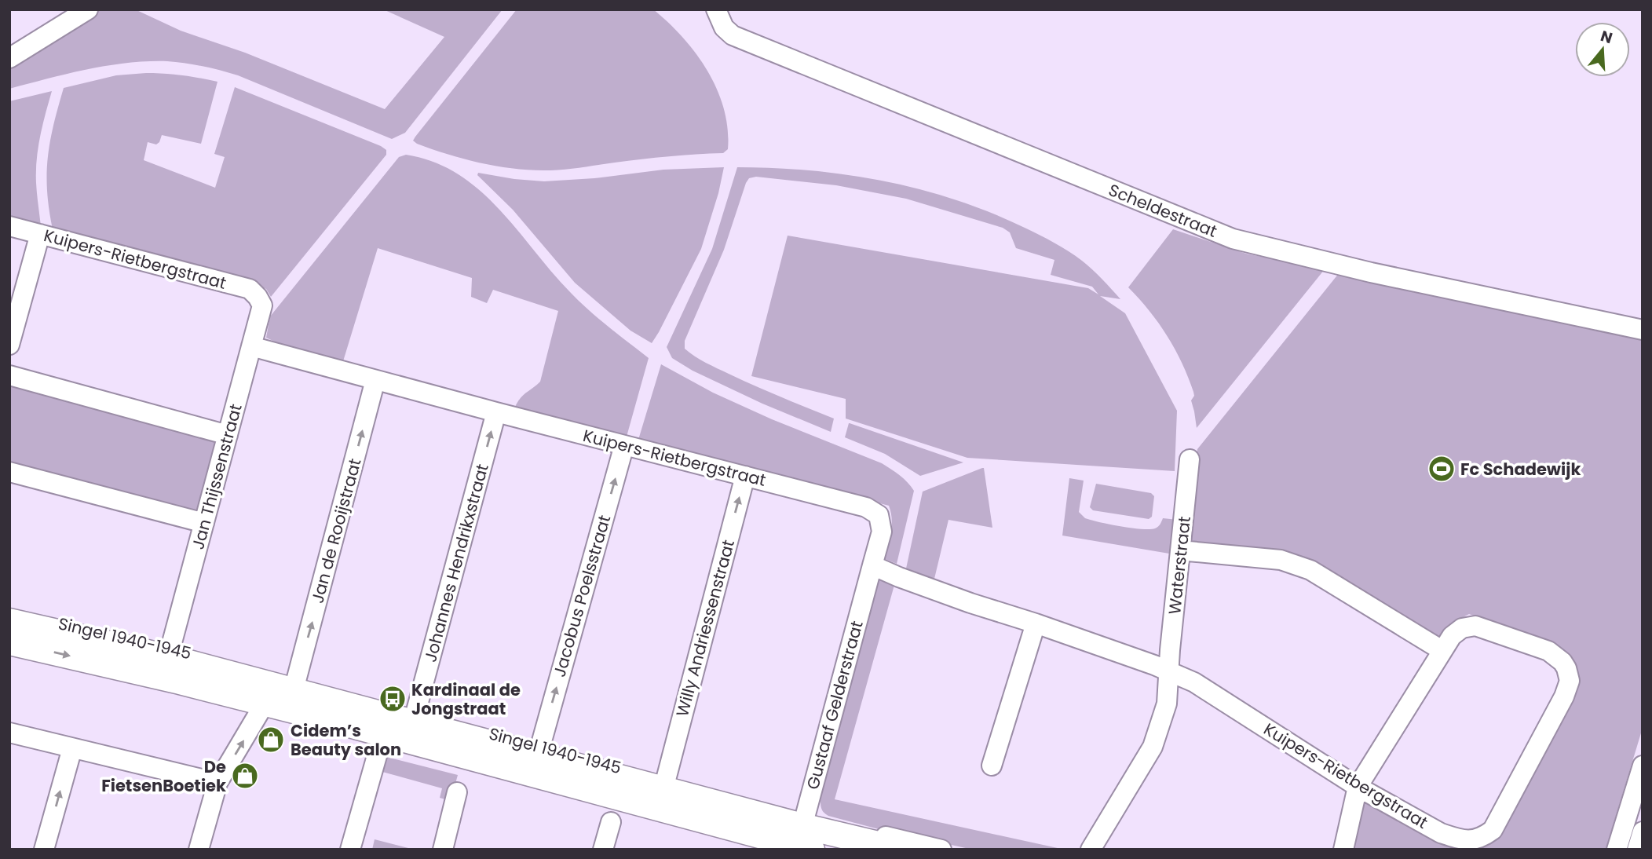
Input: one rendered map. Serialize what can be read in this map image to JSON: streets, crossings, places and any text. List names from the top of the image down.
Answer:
{
  "streets": {
    "main road": ["Singel 1940-1945"],
    "street": [
      "Scheldestraat",
      "Kuipers-Rietbergstraat",
      "Jan Thijssenstraat",
      "Jan de Rooijstraat",
      "Johannes Hendrikxstraat",
      "Waterstraat",
      "Jacobus Poelsstraat",
      "Willy Andriessenstraat",
      "Gustaaf Gelderstraat"
    ]
  },
  "crossings": [
    ["Kuipers-Rietbergstraat", "Jan Thijssenstraat"],
    ["Kuipers-Rietbergstraat", "Jan de Rooijstraat"],
    ["Kuipers-Rietbergstraat", "Johannes Hendrikxstraat"],
    ["Kuipers-Rietbergstraat", "Waterstraat"],
    ["Kuipers-Rietbergstraat", "Jacobus Poelsstraat"],
    ["Kuipers-Rietbergstraat", "Willy Andriessenstraat"],
    ["Kuipers-Rietbergstraat", "Gustaaf Gelderstraat"],
    ["Jan Thijssenstraat", "Singel 1940-1945"],
    ["Jan de Rooijstraat", "Singel 1940-1945"],
    ["Johannes Hendrikxstraat", "Singel 1940-1945"],
    ["Jacobus Poelsstraat", "Singel 1940-1945"],
    ["Willy Andriessenstraat", "Singel 1940-1945"],
    ["Singel 1940-1945", "Gustaaf Gelderstraat"]
  ],
  "one_way": [
    "Jan de Rooijstraat",
    "Johannes Hendrikxstraat",
    "Jacobus Poelsstraat",
    "Willy Andriessenstraat"
  ],
  "places": {
    "sports": ["Fc Schadewijk"],
    "bus stop": ["Kardinaal de Jongstraat"],
    "shop": ["Cidem’s Beauty salon", "De FietsenBoetiek"]
  },
  "north": "top"
}
